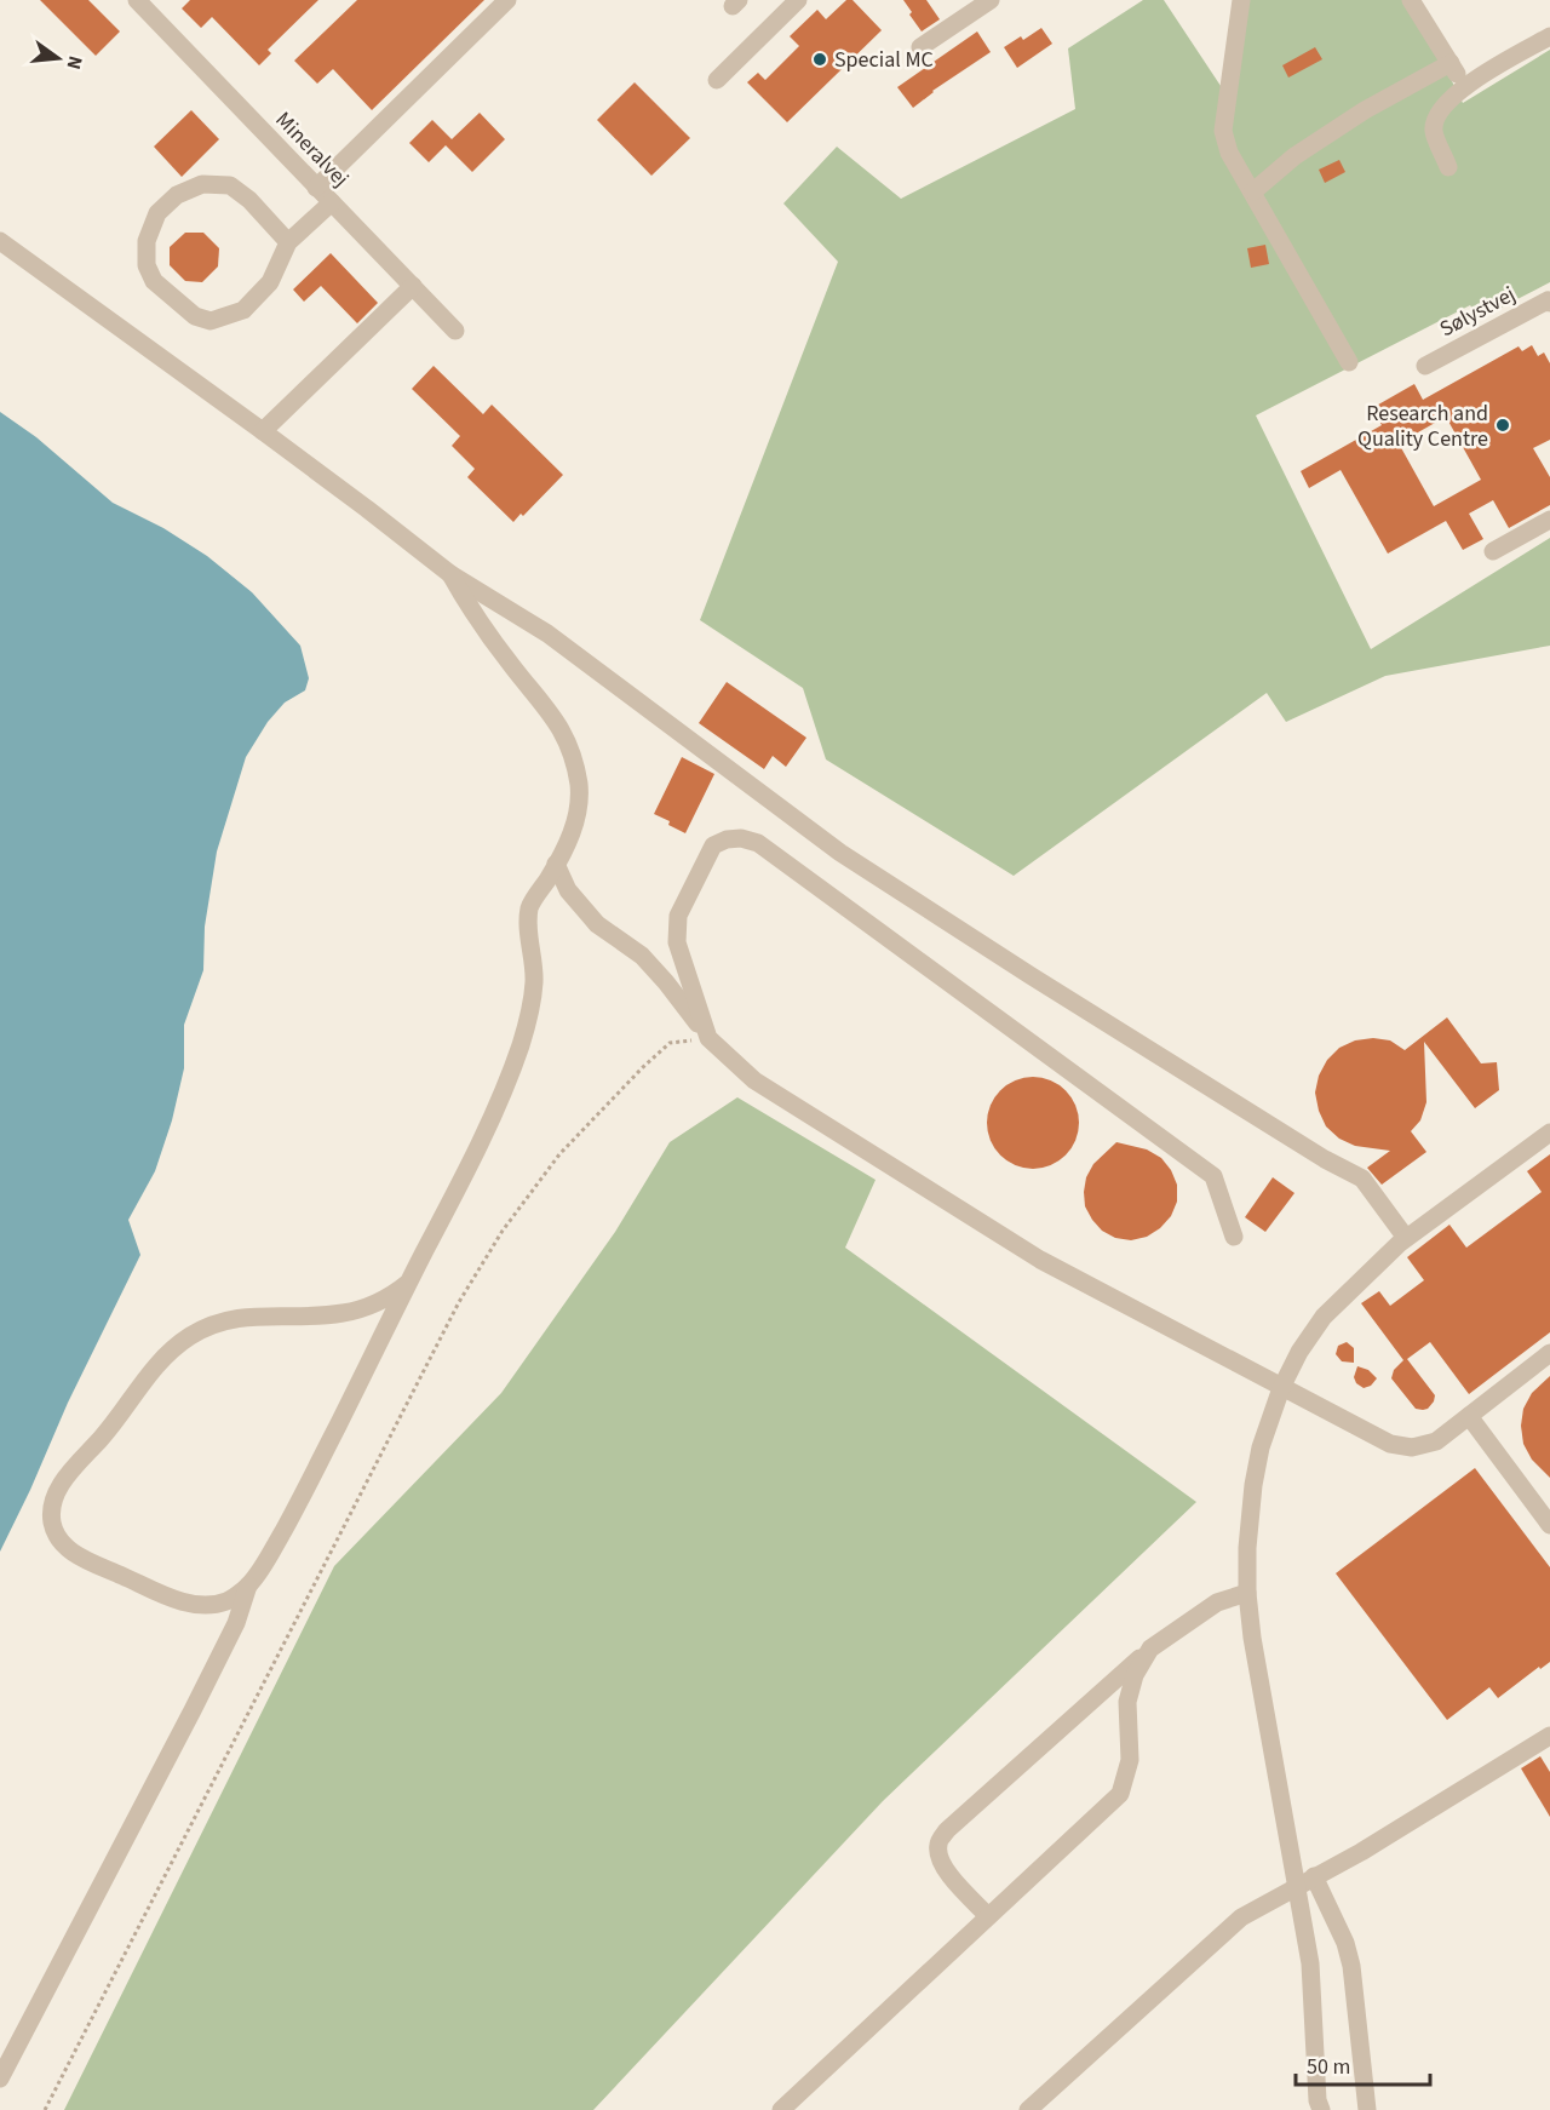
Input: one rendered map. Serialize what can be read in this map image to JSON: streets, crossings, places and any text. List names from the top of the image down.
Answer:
{
  "streets": {
    "street": ["Mineralvej", "Sølystvej"]
  },
  "places": ["Special MC", "Research and Quality Centre"],
  "scale_bar": "50 m",
  "north": "right"
}
